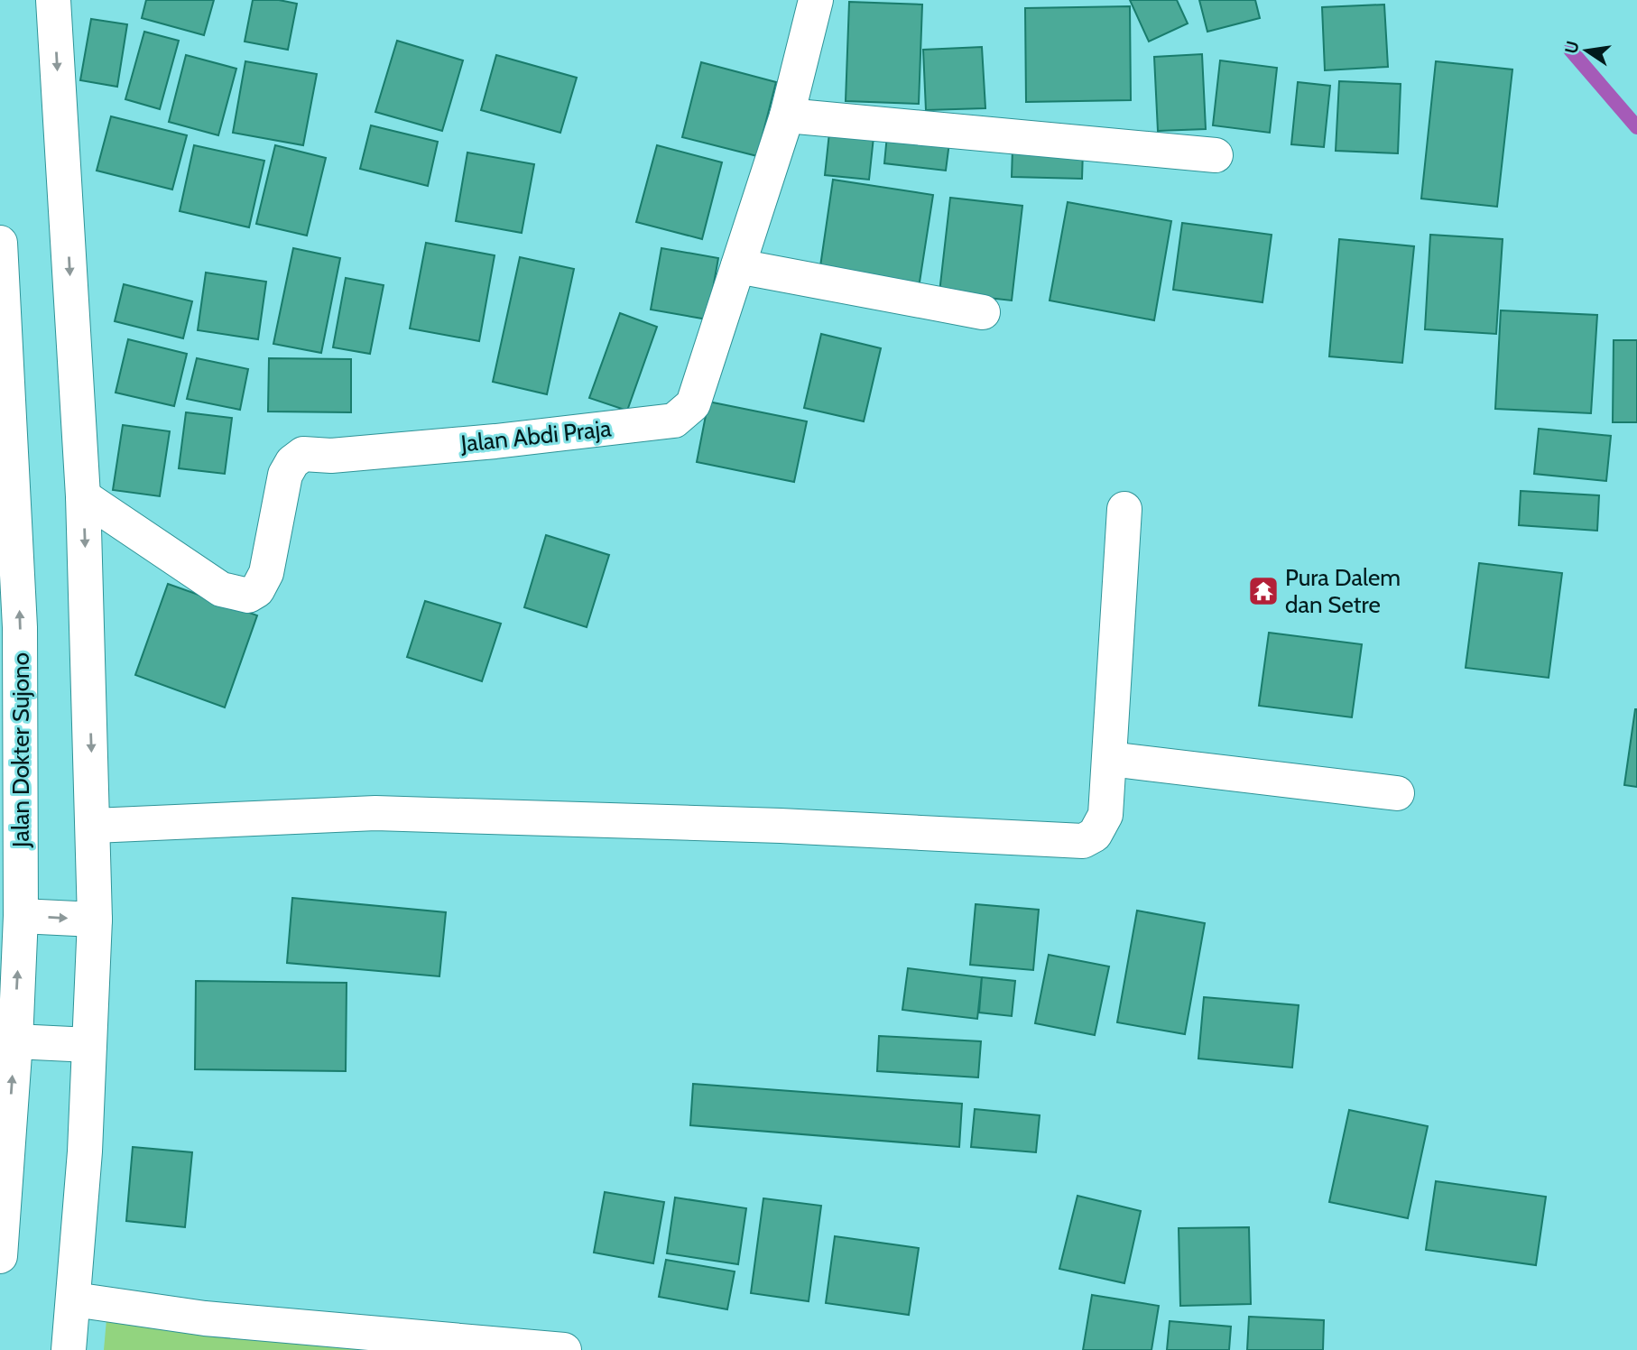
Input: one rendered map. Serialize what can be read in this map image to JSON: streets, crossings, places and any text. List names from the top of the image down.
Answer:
{
  "streets": {
    "main road": ["Jalan Abdi Praja", "Jalan Dokter Sujono"]
  },
  "places": {
    "temple": ["Pura Dalem dan Setre"]
  },
  "north": "left"
}
